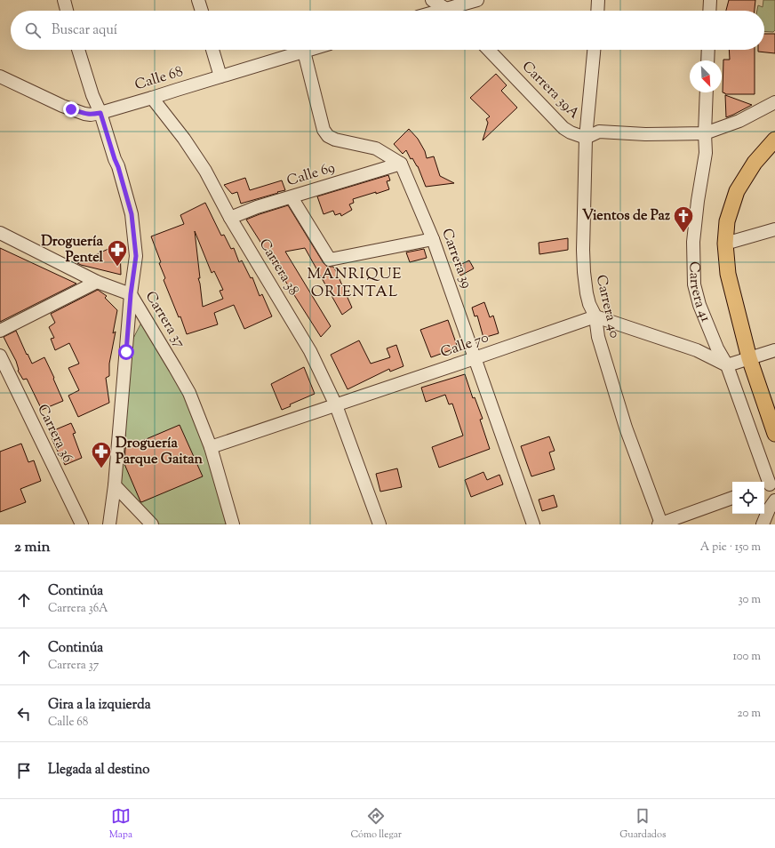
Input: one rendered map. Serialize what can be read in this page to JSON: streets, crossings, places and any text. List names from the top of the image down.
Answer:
{
  "streets": {
    "street": [
      "Calle 68",
      "Carrera 39A",
      "Calle 69",
      "Carrera 39",
      "Carrera 38",
      "Carrera 41",
      "Carrera 40",
      "Carrera 37",
      "Calle 70",
      "Carrera 36"
    ]
  },
  "crossings": [
    ["Calle 68", "Carrera 38"],
    ["Calle 68", "Carrera 37"],
    ["Carrera 39A", "Carrera 40"],
    ["Calle 69", "Carrera 39"],
    ["Calle 69", "Carrera 38"],
    ["Carrera 39", "Calle 70"],
    ["Carrera 38", "Calle 70"],
    ["Carrera 40", "Calle 70"],
    ["Carrera 37", "Calle 70"]
  ],
  "districts": ["MANRIQUE ORIENTAL"],
  "places": {
    "church": ["Vientos de Paz"],
    "pharmacy": ["Droguería Pentel", "Droguería Parque Gaitan"]
  },
  "north": "bottom right",
  "page": {
    "search": "Buscar aquí",
    "heading": ["2 min", "A pie · 150 m"],
    "list": [
      ["Continúa", "Carrera 36A", "30 m"],
      ["Continúa", "Carrera 37", "100 m"],
      ["Gira a la izquierda", "Calle 68", "20 m"],
      "Llegada al destino"
    ],
    "nav": ["Mapa", "Cómo llegar", "Guardados"]
  }
}
